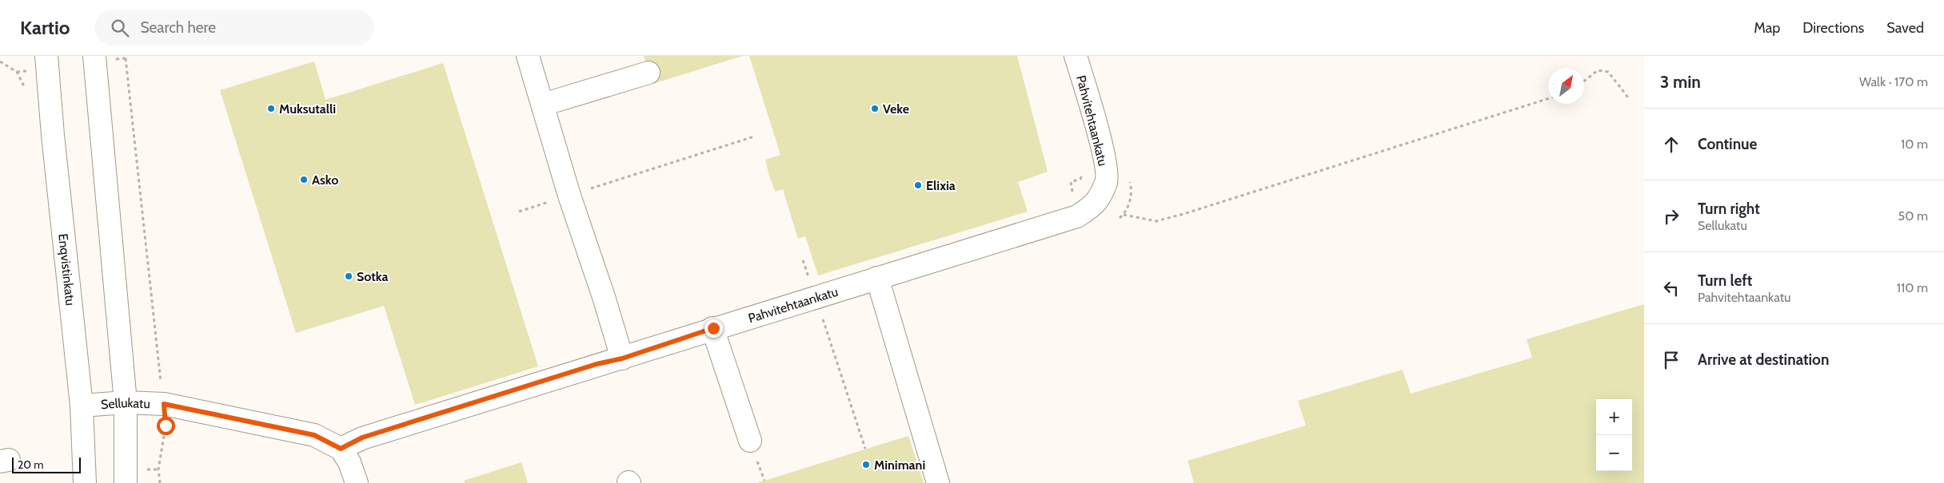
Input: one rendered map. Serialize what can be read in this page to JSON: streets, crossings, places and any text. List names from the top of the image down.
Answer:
{
  "streets": {
    "street": ["Pahvitehtaankatu", "Enqvistinkatu", "Sellukatu"]
  },
  "crossings": [
    ["Pahvitehtaankatu", "Sellukatu"],
    ["Enqvistinkatu", "Sellukatu"]
  ],
  "places": [
    "Muksutalli",
    "Veke",
    "Asko",
    "Elixia",
    "Sotka",
    "Minimani"
  ],
  "scale_bar": "20 m",
  "north": "top right",
  "page": {
    "header": "Kartio",
    "search": "Search here",
    "nav": ["Map", "Directions", "Saved"],
    "heading": ["3 min", "Walk · 170 m"],
    "list": [
      ["Continue", "10 m"],
      ["Turn right", "Sellukatu", "50 m"],
      ["Turn left", "Pahvitehtaankatu", "110 m"],
      "Arrive at destination"
    ],
    "map_buttons": ["+", "−"],
    "scale": "20 m"
  }
}
